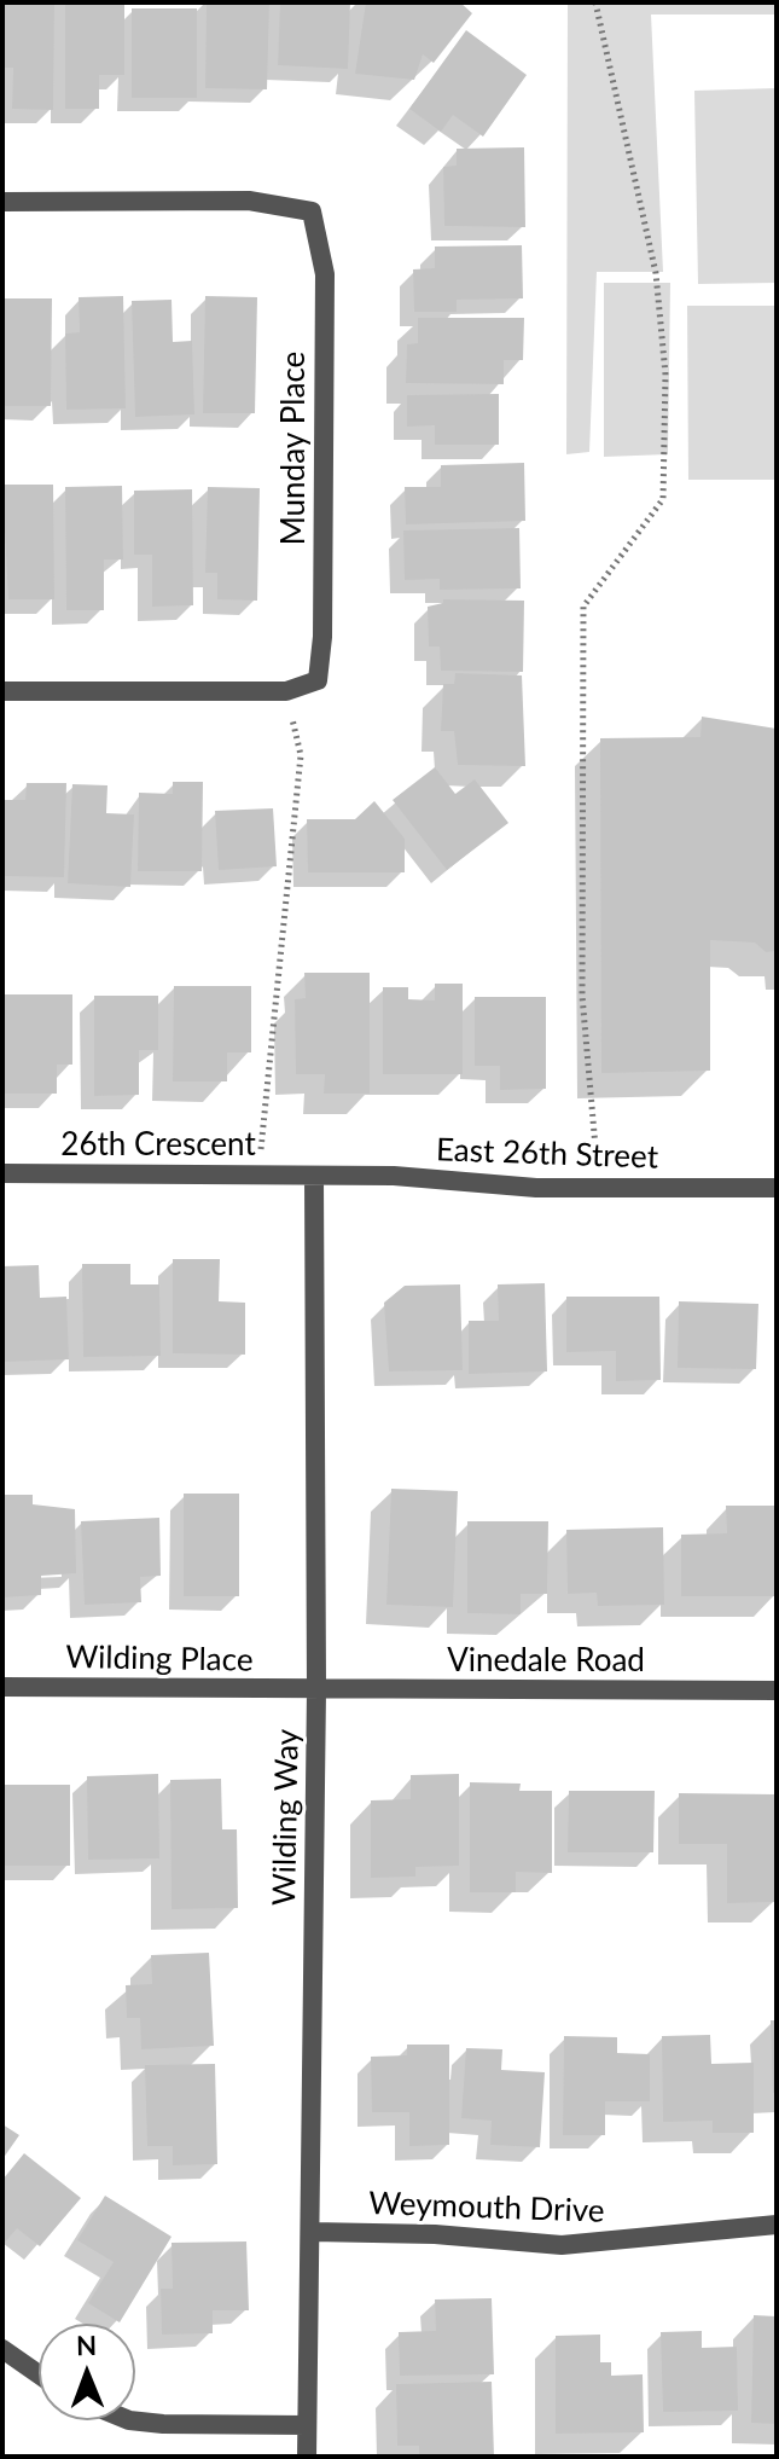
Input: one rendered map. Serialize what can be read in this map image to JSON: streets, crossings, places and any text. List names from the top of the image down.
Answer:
{
  "streets": {
    "street": [
      "Munday Place",
      "26th Crescent",
      "East 26th Street",
      "Wilding Place",
      "Vinedale Road",
      "Wilding Way",
      "Weymouth Drive"
    ]
  },
  "crossings": [
    ["26th Crescent", "East 26th Street"],
    ["26th Crescent", "Wilding Way"],
    ["East 26th Street", "Wilding Way"],
    ["Wilding Place", "Vinedale Road"],
    ["Wilding Place", "Wilding Way"],
    ["Vinedale Road", "Wilding Way"],
    ["Wilding Way", "Weymouth Drive"]
  ],
  "north": "top"
}
